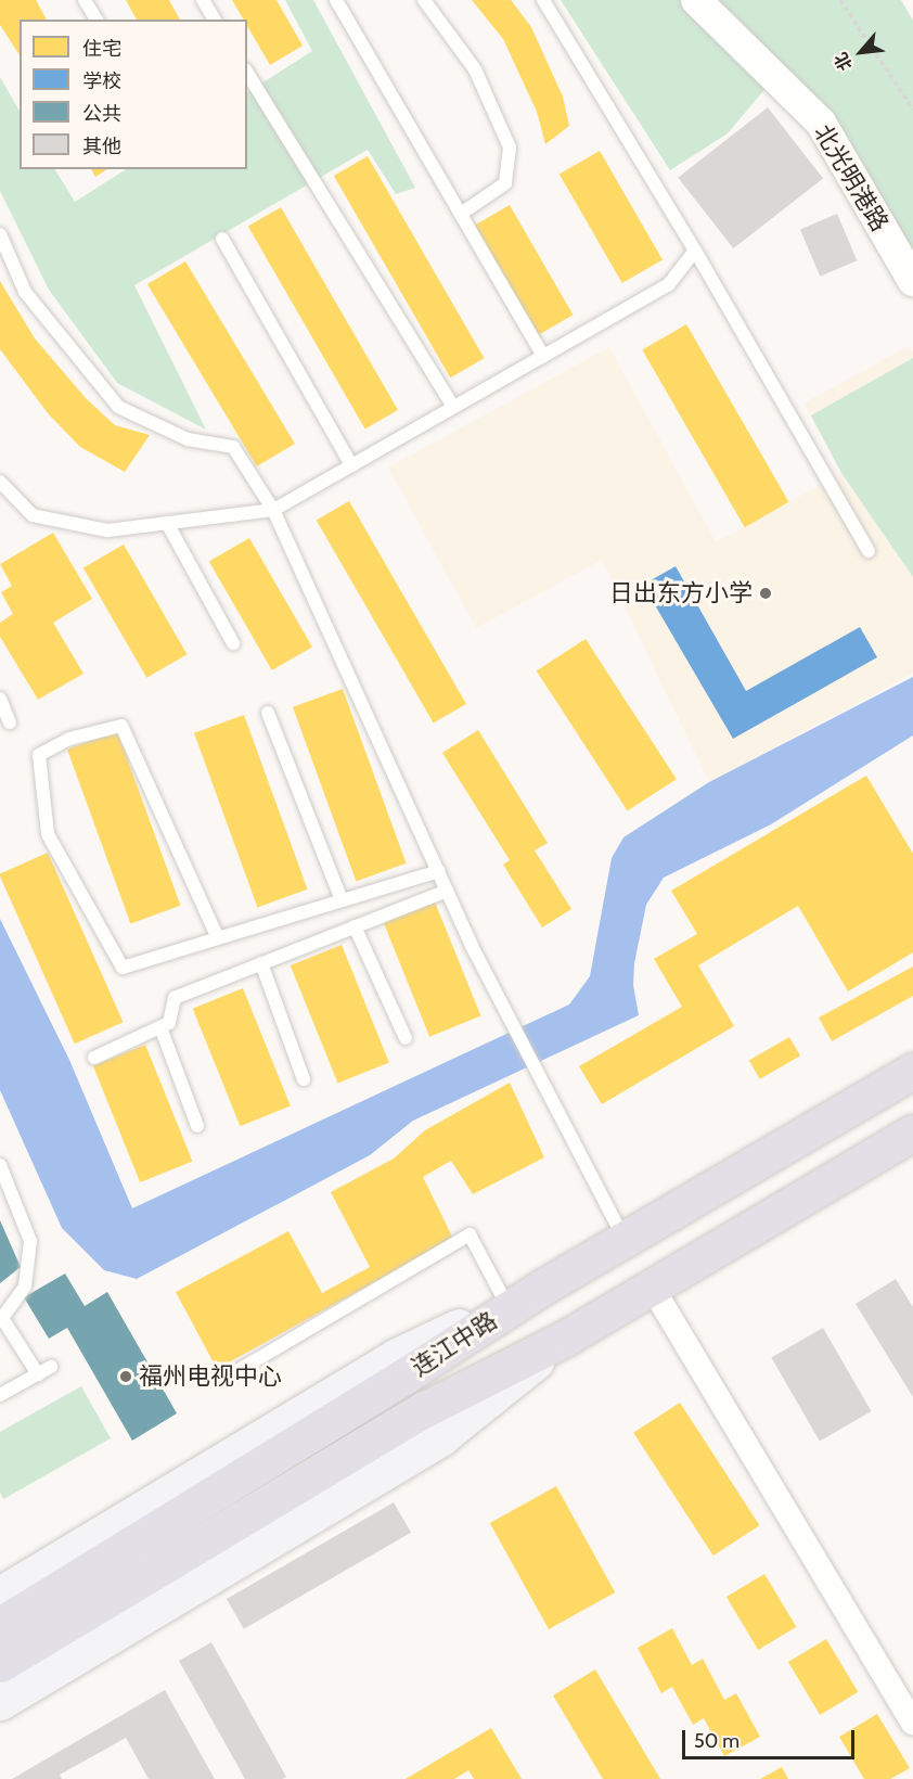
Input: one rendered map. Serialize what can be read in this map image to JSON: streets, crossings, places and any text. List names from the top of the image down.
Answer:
{
  "streets": {
    "highway": ["连江中路"],
    "street": ["北光明港路"]
  },
  "places": ["日出东方小学", "福州电视中心"],
  "legend": [
    "住宅",
    "学校",
    "公共",
    "其他"
  ],
  "scale_bar": "50 m",
  "north": "bottom left"
}
